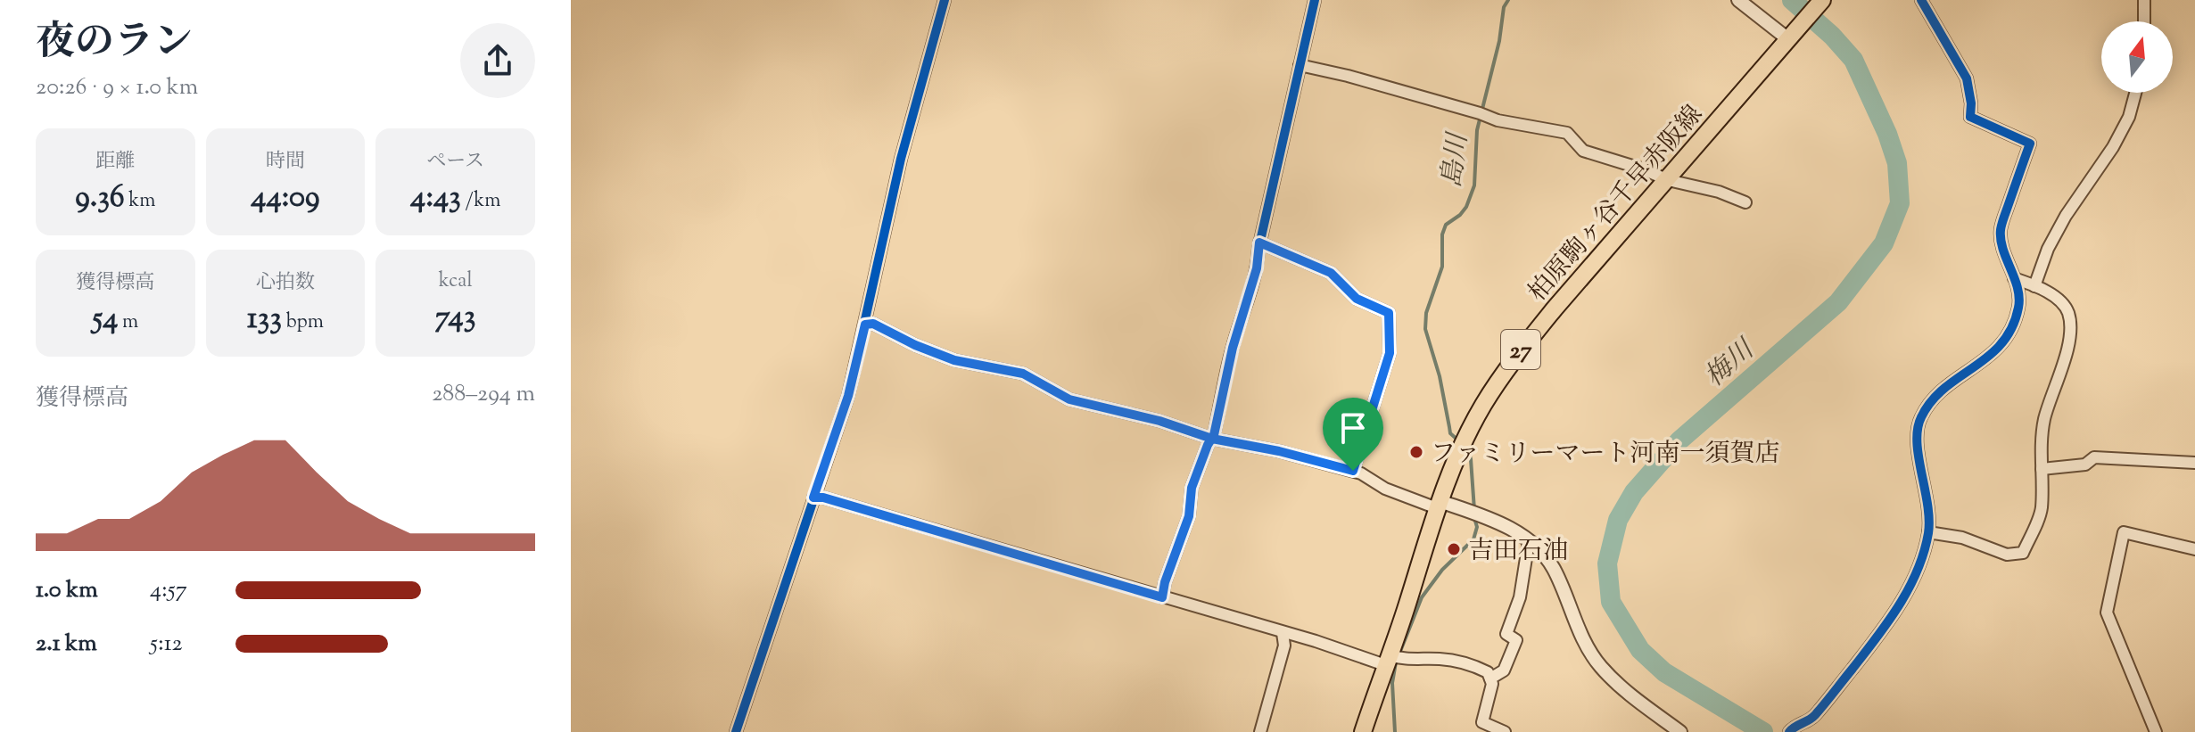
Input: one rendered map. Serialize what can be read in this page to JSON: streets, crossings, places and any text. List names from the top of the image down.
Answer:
{
  "streets": {
    "main road": ["柏原駒ヶ谷千早赤阪線", "27"]
  },
  "water": ["島川", "梅川"],
  "places": ["ファミリーマート河南一須賀店", "吉田石油"],
  "north": "top",
  "page": {
    "heading": ["夜のラン", "20:26 · 9 × 1.0 km"],
    "stats": [
      ["距離", "9.36 km"],
      ["時間", "44:09"],
      ["ペース", "4:43 /km"],
      ["獲得標高", "54 m"],
      ["心拍数", "133 bpm"],
      ["kcal", "743"]
    ],
    "chart": ["獲得標高", "288–294 m"],
    "list": [
      {
        "name": "1.0 km",
        "note": "4:57"
      },
      {
        "name": "2.1 km",
        "note": "5:12"
      }
    ]
  }
}
